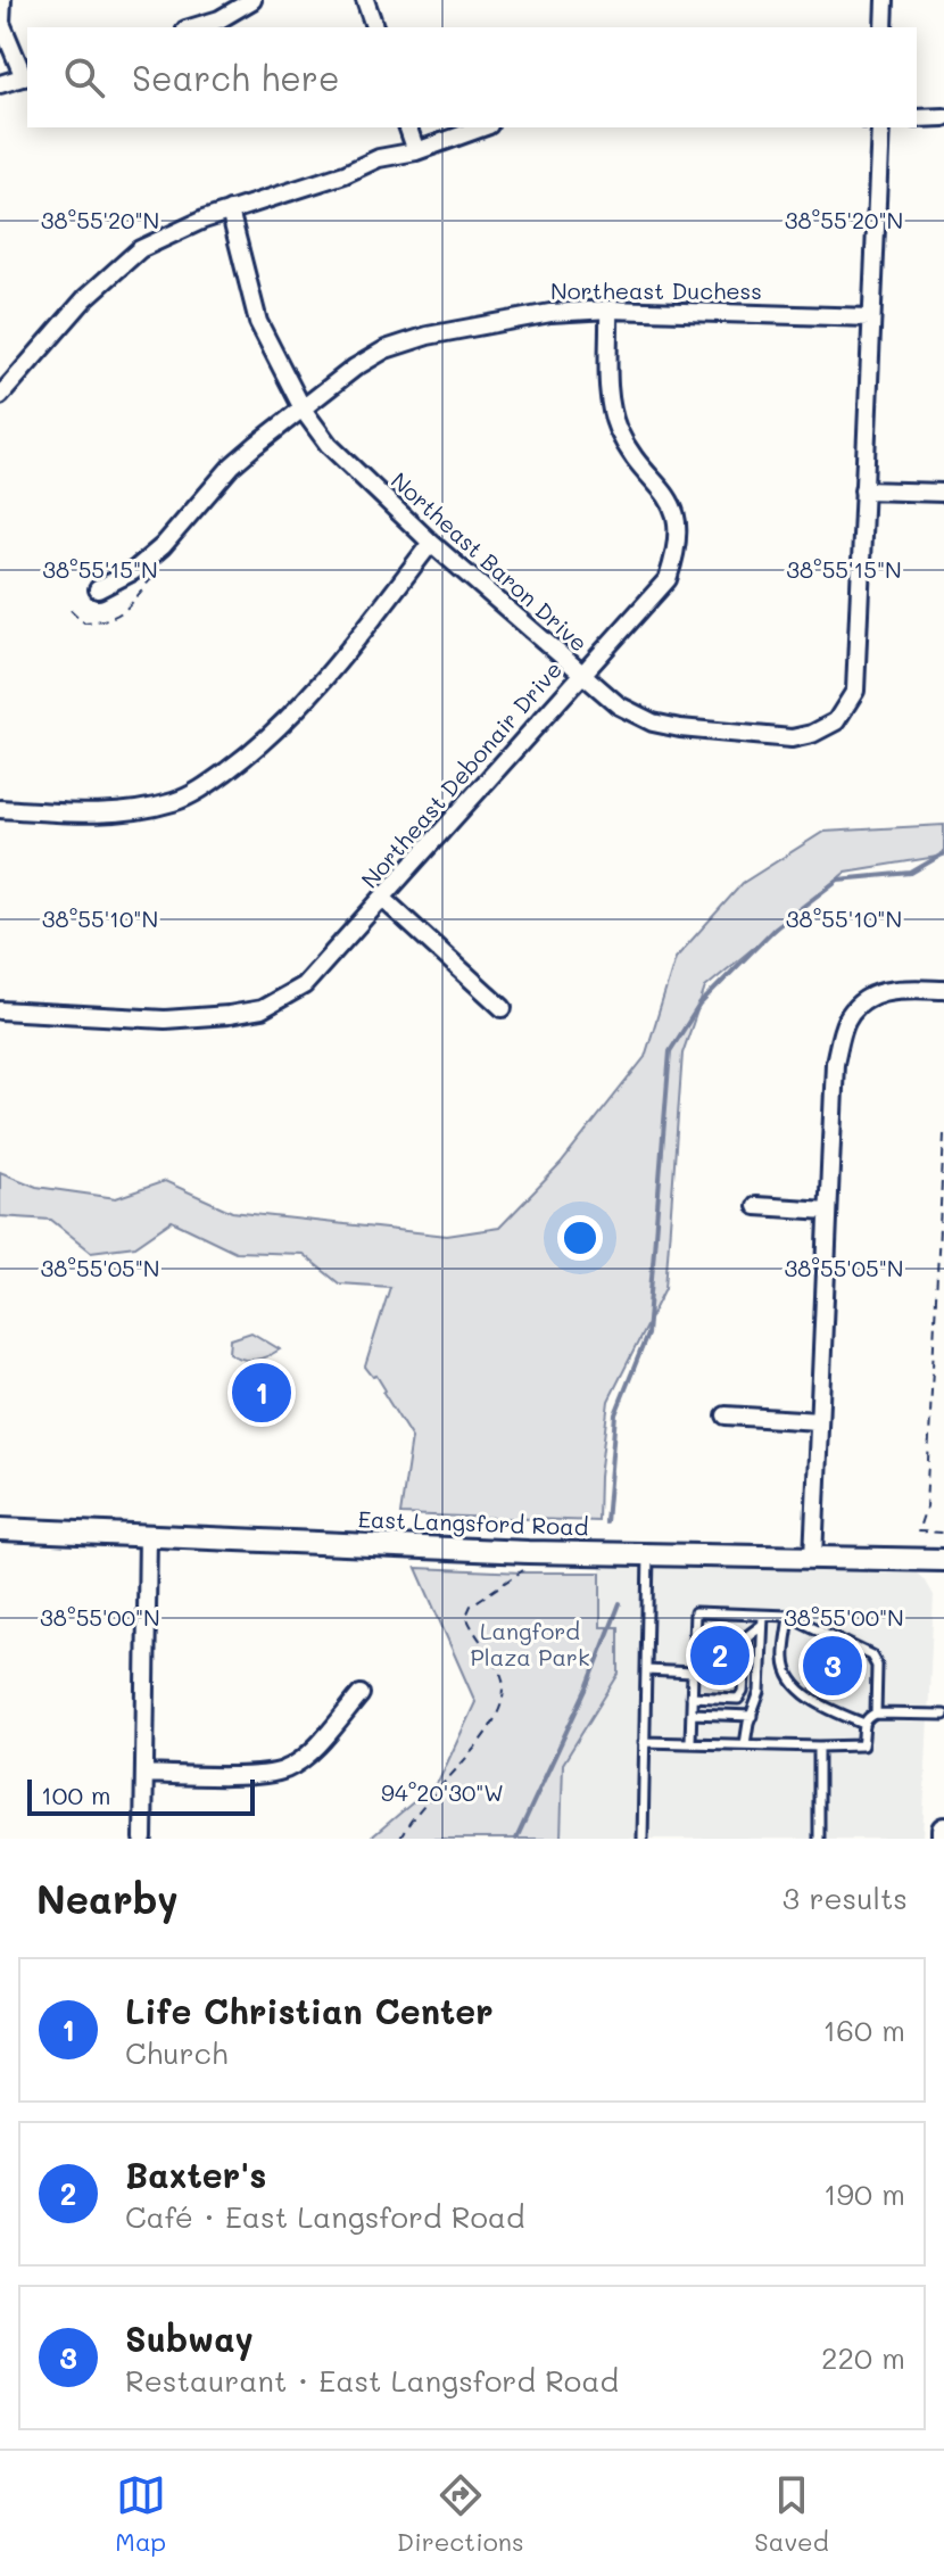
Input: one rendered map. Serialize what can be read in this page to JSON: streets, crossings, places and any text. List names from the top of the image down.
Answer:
{
  "streets": {
    "street": [
      "Northeast Duchess",
      "Northeast Baron Drive",
      "Northeast Debonair Drive",
      "East Langsford Road"
    ]
  },
  "crossings": [
    ["Northeast Duchess", "Northeast Baron Drive"],
    ["Northeast Duchess", "Northeast Debonair Drive"],
    ["Northeast Baron Drive", "Northeast Debonair Drive"]
  ],
  "parks": ["Langford Plaza Park"],
  "scale_bar": "100 m",
  "page": {
    "search": "Search here",
    "pins": ["1", "2", "3"],
    "scale": "100 m",
    "heading": ["Nearby", "3 results"],
    "list": [
      {
        "mark": "1",
        "name": "Life Christian Center",
        "note": "Church",
        "value": "160 m"
      },
      {
        "mark": "2",
        "name": "Baxter's",
        "note": "Café · East Langsford Road",
        "value": "190 m"
      },
      {
        "mark": "3",
        "name": "Subway",
        "note": "Restaurant · East Langsford Road",
        "value": "220 m"
      }
    ],
    "nav": ["Map", "Directions", "Saved"]
  },
  "coordinates": [
    "38°55'20\"N",
    "38°55'15\"N",
    "38°55'10\"N",
    "38°55'05\"N",
    "38°55'00\"N",
    "94°20'30\"W"
  ]
}
